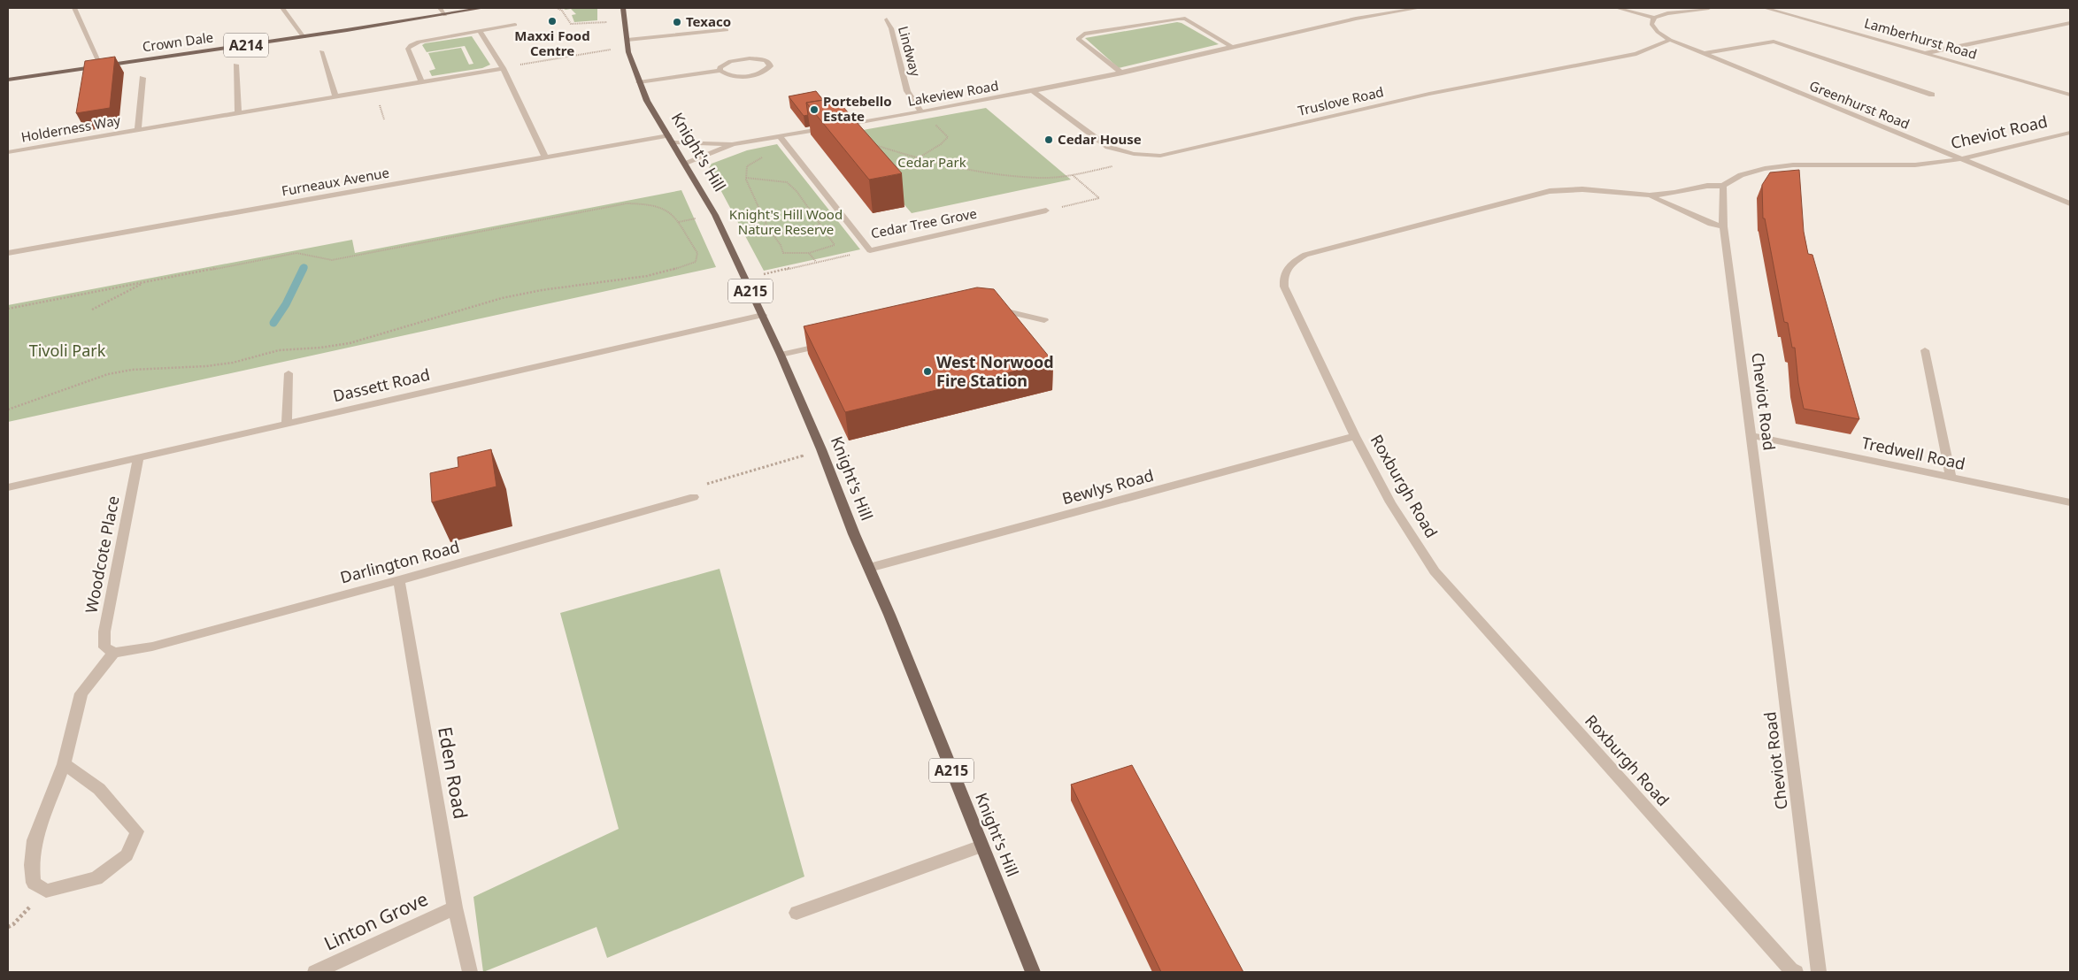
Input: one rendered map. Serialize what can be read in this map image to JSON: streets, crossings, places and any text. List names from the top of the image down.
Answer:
{
  "streets": {
    "main road": [
      "Crown Dale",
      "A214",
      "Knight's Hill",
      "A215"
    ],
    "street": [
      "Lamberhurst Road",
      "Lindway",
      "Lakeview Road",
      "Truslove Road",
      "Greenhurst Road",
      "Holderness Way",
      "Cheviot Road",
      "Furneaux Avenue",
      "Cedar Tree Grove",
      "Dassett Road",
      "Tredwell Road",
      "Roxburgh Road",
      "Bewlys Road",
      "Woodcote Place",
      "Darlington Road",
      "Eden Road",
      "Linton Grove"
    ]
  },
  "crossings": [
    ["Lindway", "Lakeview Road"],
    ["Lakeview Road", "Truslove Road"],
    ["Lakeview Road", "Knight's Hill"],
    ["Lakeview Road", "Furneaux Avenue"],
    ["Lakeview Road", "Cedar Tree Grove"],
    ["Truslove Road", "Greenhurst Road"],
    ["Greenhurst Road", "Cheviot Road"],
    ["Cheviot Road", "Tredwell Road"],
    ["Cheviot Road", "Roxburgh Road"],
    ["Knight's Hill", "Furneaux Avenue"],
    ["Knight's Hill", "Dassett Road"],
    ["Knight's Hill", "Bewlys Road"],
    ["Dassett Road", "Woodcote Place"],
    ["Roxburgh Road", "Bewlys Road"],
    ["Woodcote Place", "Darlington Road"],
    ["Darlington Road", "Eden Road"],
    ["Eden Road", "Linton Grove"]
  ],
  "parks": ["Cedar Park", "Knight's Hill Wood Nature Reserve", "Tivoli Park"],
  "places": [
    "Maxxi Food Centre",
    "Texaco",
    "Portebello Estate",
    "Cedar House",
    "West Norwood Fire Station"
  ]
}
